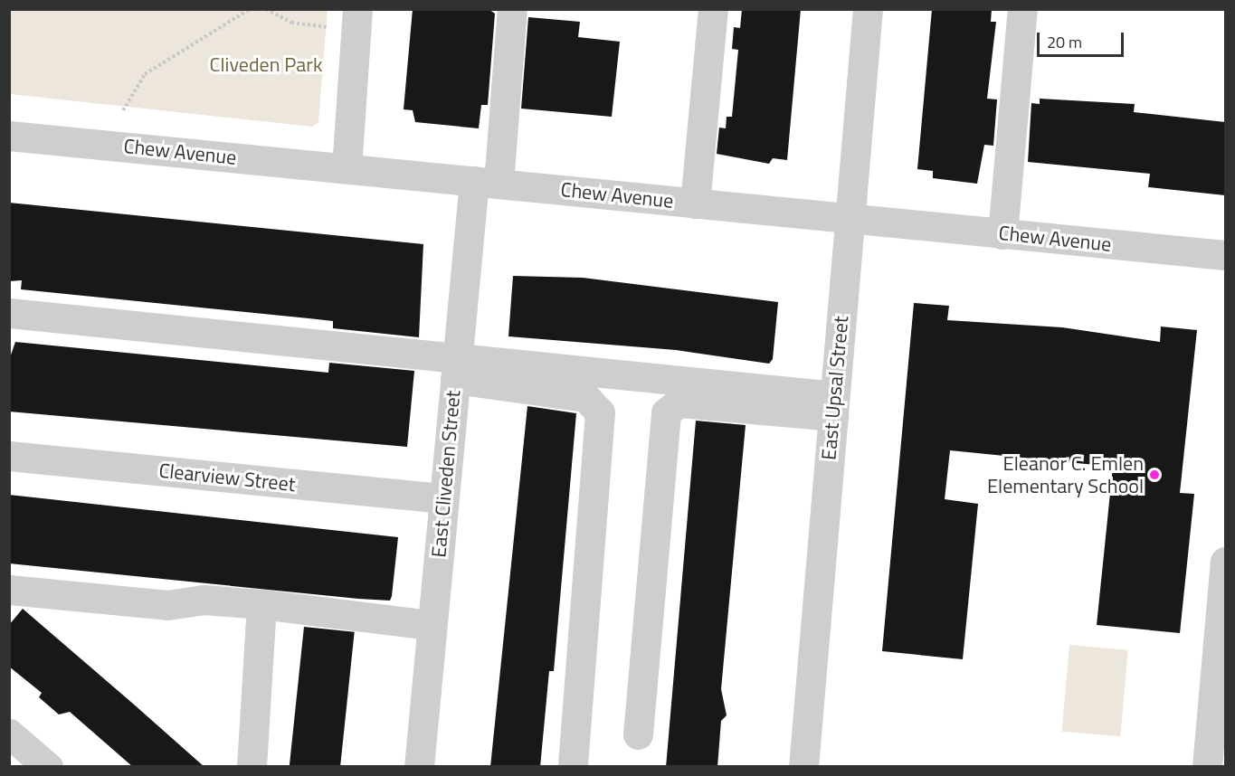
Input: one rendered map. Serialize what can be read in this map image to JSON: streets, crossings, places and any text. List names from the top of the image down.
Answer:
{
  "streets": {
    "street": [
      "Chew Avenue",
      "East Upsal Street",
      "East Cliveden Street",
      "Clearview Street"
    ]
  },
  "crossings": [
    ["Chew Avenue", "East Upsal Street"],
    ["Chew Avenue", "East Cliveden Street"],
    ["East Cliveden Street", "Clearview Street"]
  ],
  "parks": ["Cliveden Park"],
  "places": ["Eleanor C. Emlen Elementary School"],
  "scale_bar": "20 m"
}
